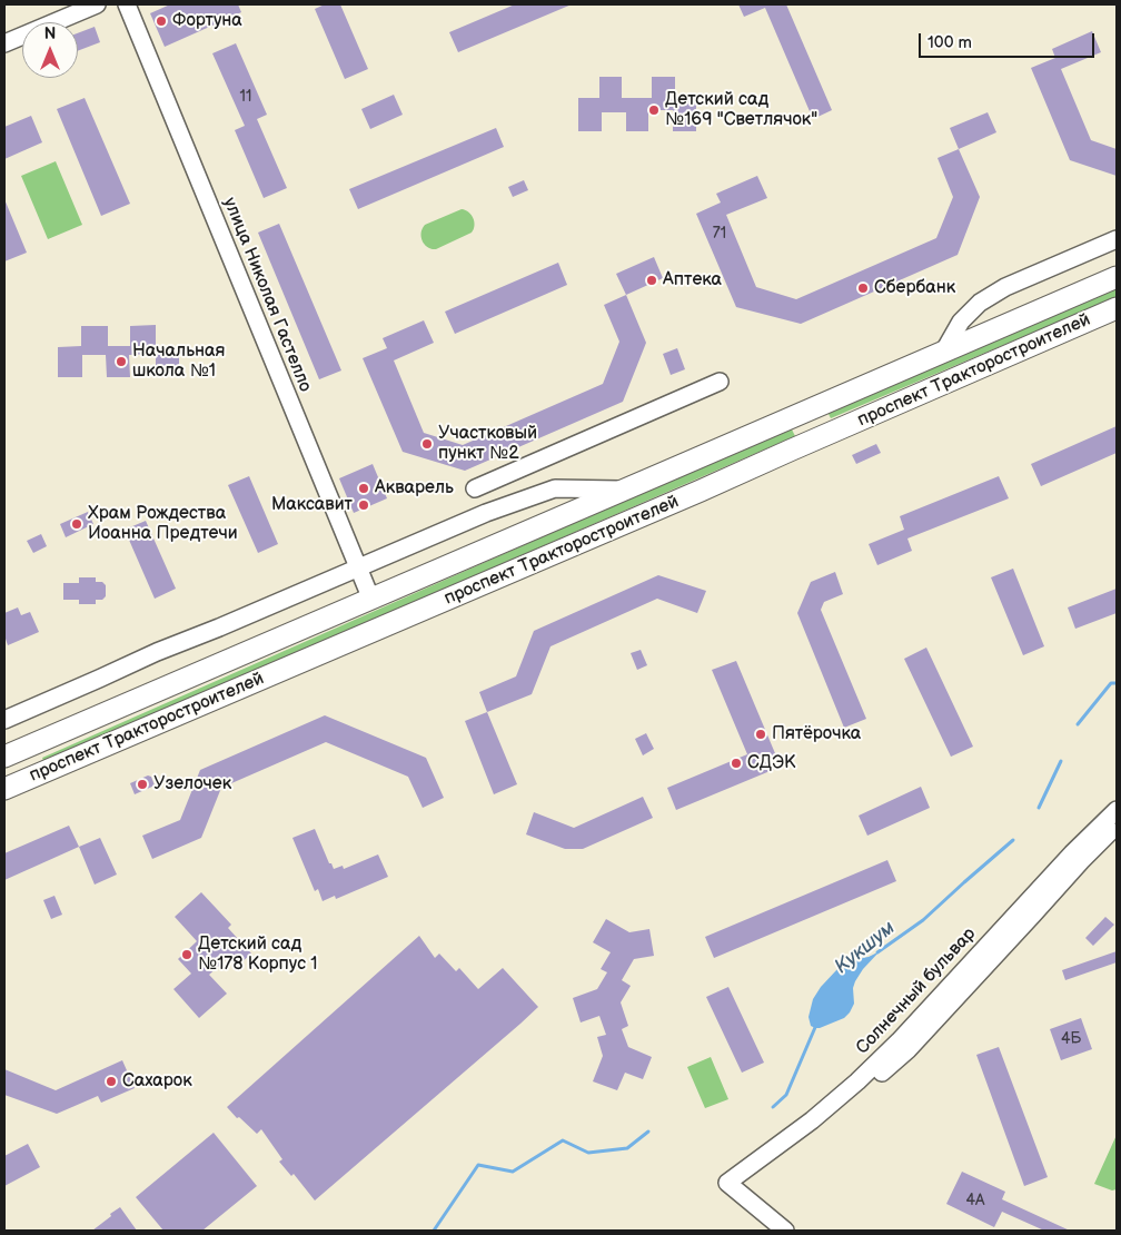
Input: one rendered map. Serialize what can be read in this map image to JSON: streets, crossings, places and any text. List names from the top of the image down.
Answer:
{
  "streets": {
    "main road": ["проспект Тракторостроителей"],
    "street": ["улица Николая Гастелло", "Солнечный бульвар"]
  },
  "crossings": [
    ["улица Николая Гастелло", "проспект Тракторостроителей"]
  ],
  "water": ["Кукшум"],
  "places": [
    "Фортуна",
    "Детский сад №169 \"Светлячок\"",
    "Аптека",
    "Сбербанк",
    "Начальная школа №1",
    "Участковый пункт №2",
    "Акварель",
    "Максавит",
    "Храм Рождества Иоанна Предтечи",
    "Пятёрочка",
    "СДЭК",
    "Узелочек",
    "Детский сад №178 Корпус 1",
    "Сахарок"
  ],
  "house_numbers": [
    "11",
    "71",
    "4Б",
    "4А"
  ],
  "scale_bar": "100 m",
  "north": "top"
}
